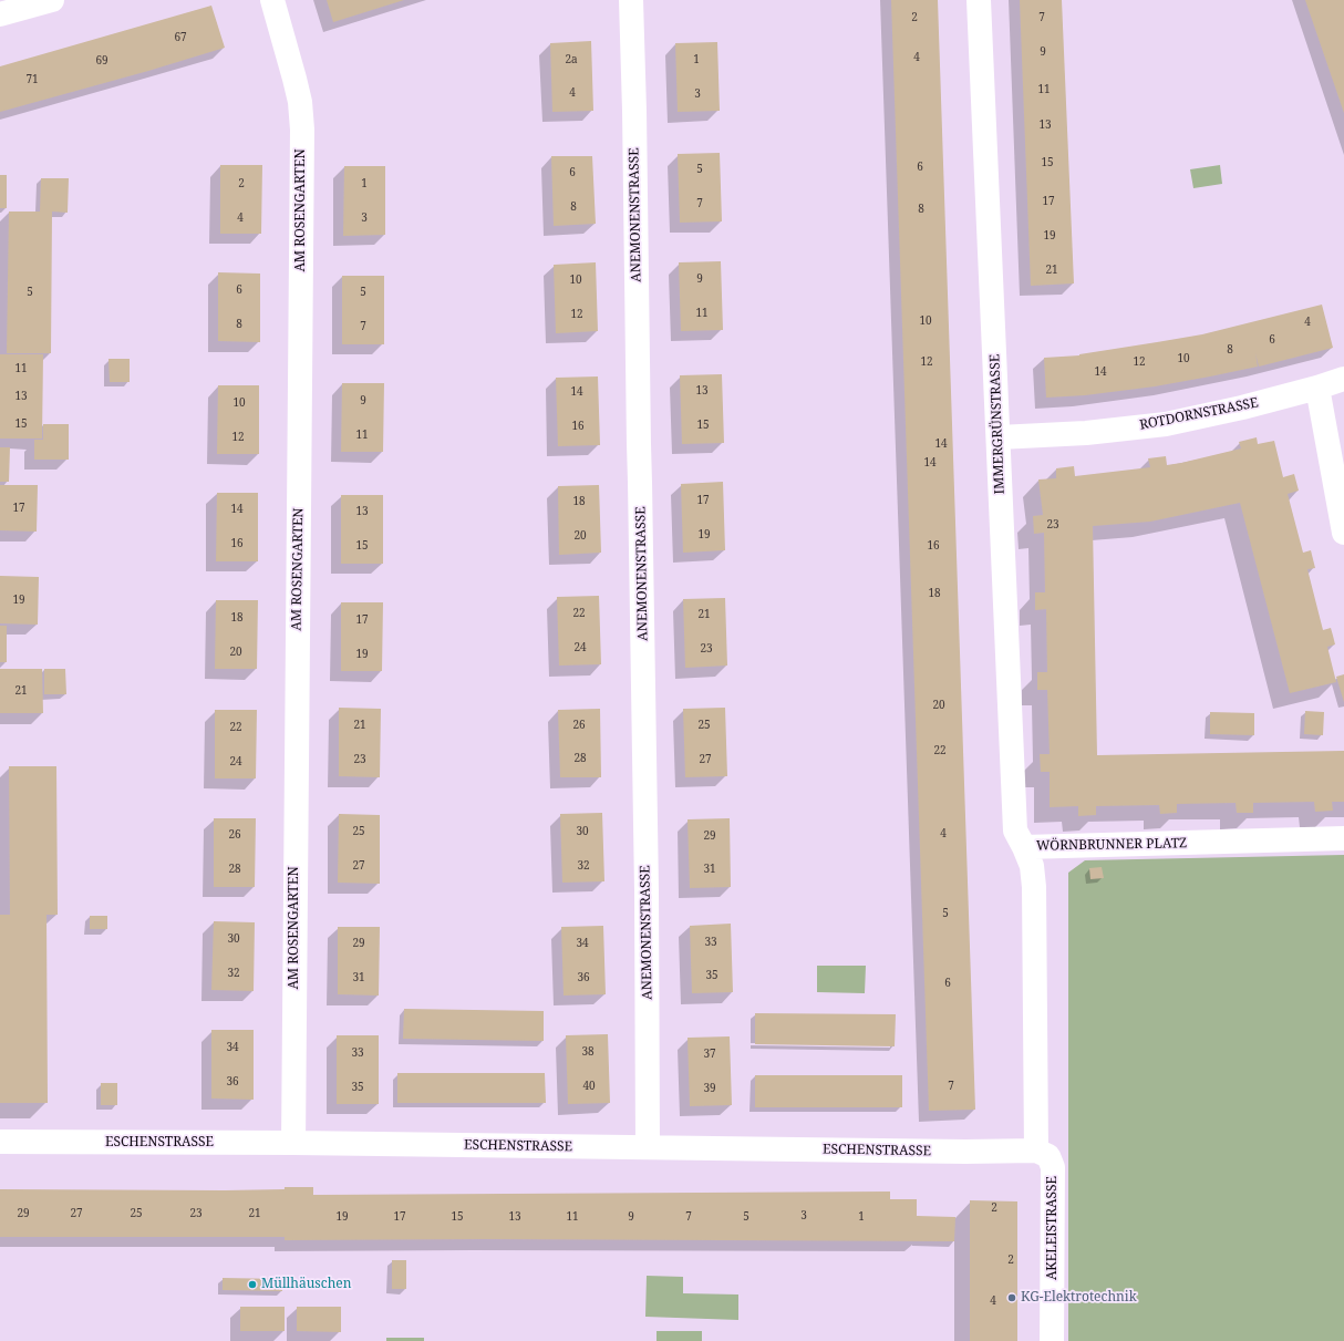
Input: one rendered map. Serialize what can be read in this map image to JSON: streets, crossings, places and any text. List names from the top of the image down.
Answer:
{
  "streets": {
    "street": [
      "AM ROSENGARTEN",
      "ANEMONENSTRASSE",
      "ROTDORNSTRASSE",
      "IMMERGRÜNSTRASSE",
      "WÖRNBRUNNER PLATZ",
      "ESCHENSTRASSE",
      "AKELEISTRASSE"
    ]
  },
  "crossings": [
    ["AM ROSENGARTEN", "ESCHENSTRASSE"],
    ["ANEMONENSTRASSE", "ESCHENSTRASSE"],
    ["ROTDORNSTRASSE", "IMMERGRÜNSTRASSE"],
    ["IMMERGRÜNSTRASSE", "WÖRNBRUNNER PLATZ"],
    ["WÖRNBRUNNER PLATZ", "ESCHENSTRASSE"],
    ["WÖRNBRUNNER PLATZ", "AKELEISTRASSE"],
    ["ESCHENSTRASSE", "AKELEISTRASSE"]
  ],
  "places": ["Müllhäuschen", "KG-Elektrotechnik"],
  "house_numbers": [
    "2",
    "7",
    "67",
    "9",
    "4",
    "2a",
    "1",
    "69",
    "71",
    "11",
    "4",
    "3",
    "13",
    "15",
    "6",
    "5",
    "6",
    "2",
    "1",
    "17",
    "7",
    "8",
    "8",
    "4",
    "3",
    "19",
    "21",
    "9",
    "10",
    "6",
    "5",
    "5",
    "11",
    "12",
    "10",
    "4",
    "8",
    "7",
    "6",
    "8",
    "10",
    "12",
    "12",
    "11",
    "14",
    "13",
    "14",
    "13",
    "9",
    "10",
    "15",
    "15",
    "16",
    "11",
    "12",
    "14",
    "14",
    "17",
    "18",
    "17",
    "14",
    "13",
    "23",
    "19",
    "20",
    "16",
    "15",
    "16",
    "18",
    "19",
    "22",
    "21",
    "18",
    "17",
    "24",
    "23",
    "20",
    "19",
    "21",
    "20",
    "21",
    "26",
    "25",
    "22",
    "22",
    "28",
    "23",
    "27",
    "24",
    "25",
    "30",
    "4",
    "26",
    "29",
    "27",
    "32",
    "28",
    "31",
    "5",
    "30",
    "33",
    "29",
    "34",
    "32",
    "35",
    "31",
    "36",
    "6",
    "34",
    "38",
    "33",
    "37",
    "36",
    "40",
    "7",
    "35",
    "39",
    "2",
    "29",
    "27",
    "25",
    "23",
    "21",
    "3",
    "19",
    "17",
    "15",
    "13",
    "11",
    "9",
    "7",
    "5",
    "1",
    "2",
    "4"
  ]
}
